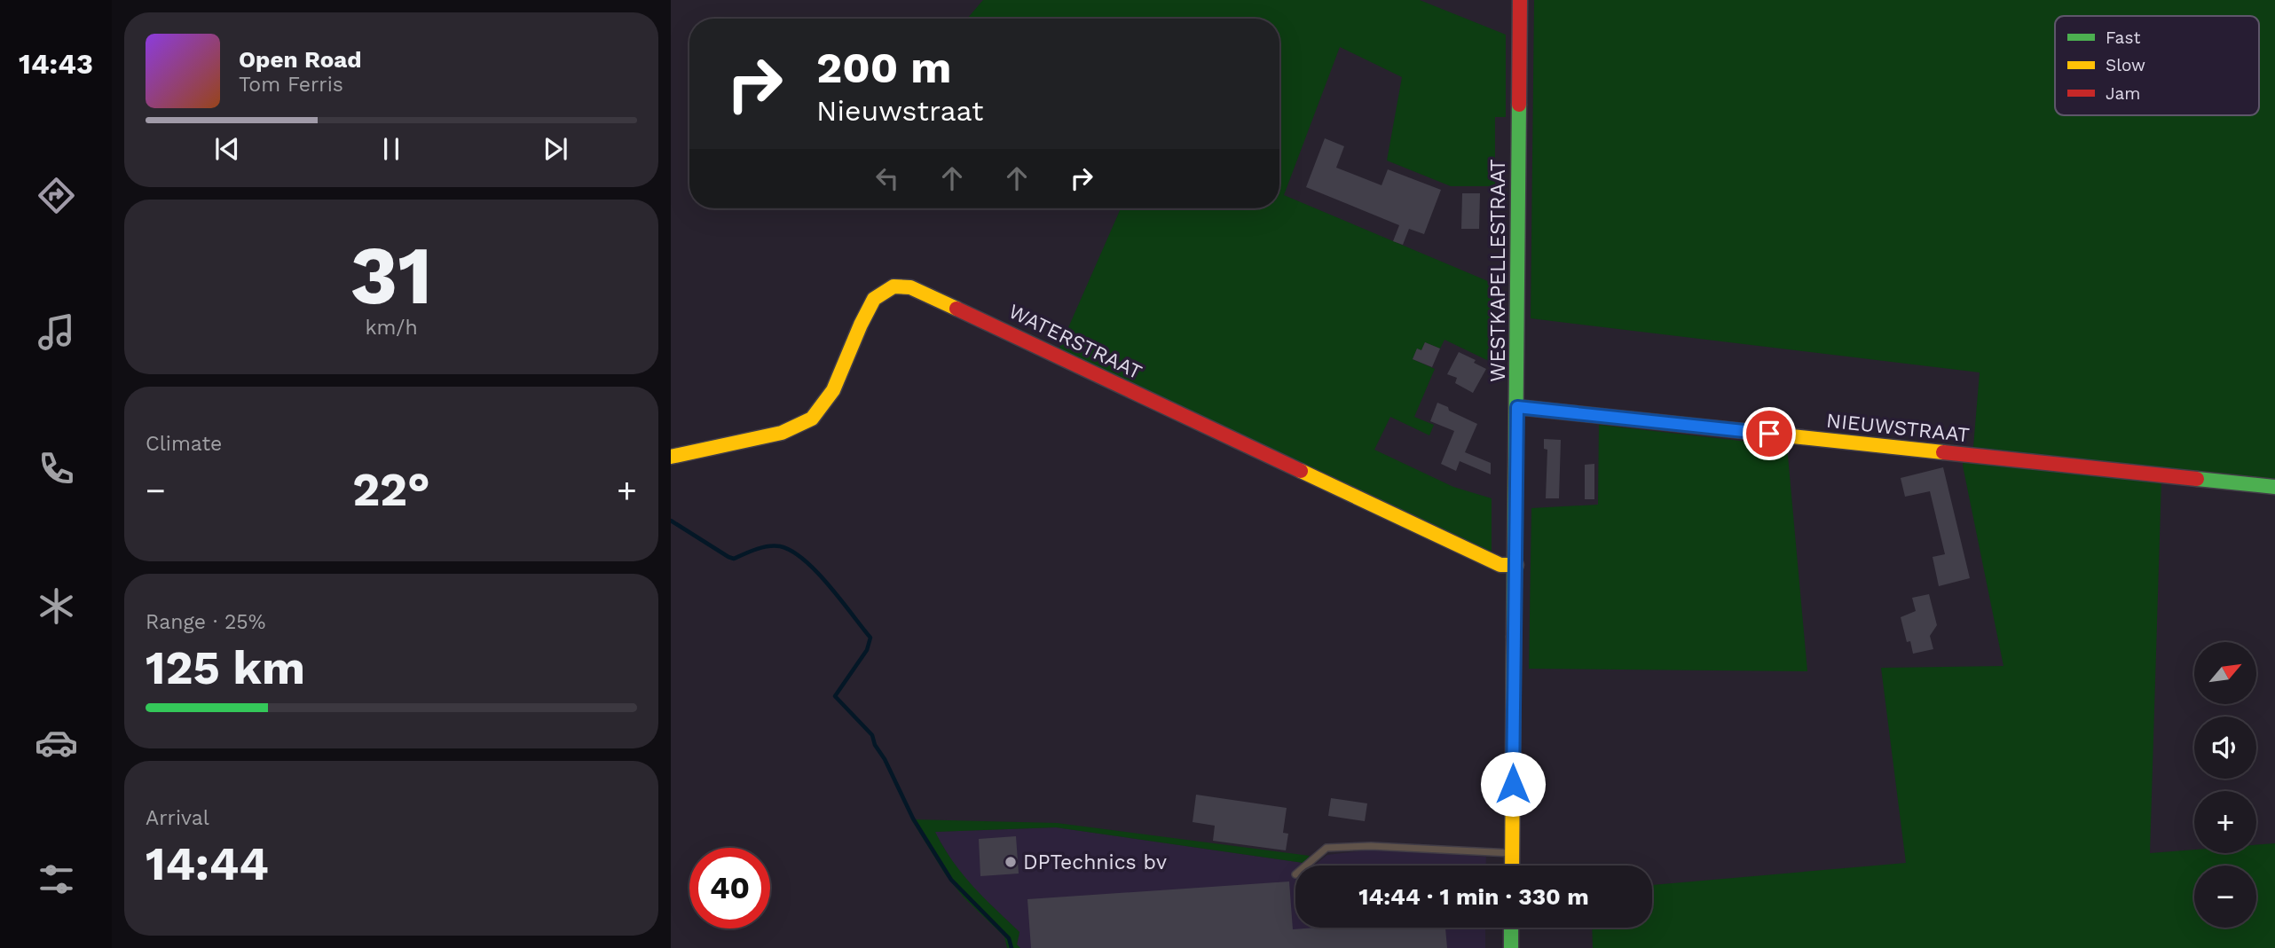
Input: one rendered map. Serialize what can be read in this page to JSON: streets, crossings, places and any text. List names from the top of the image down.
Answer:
{
  "streets": {
    "street": ["WESTKAPELLESTRAAT", "WATERSTRAAT", "NIEUWSTRAAT"]
  },
  "crossings": [
    ["WESTKAPELLESTRAAT", "WATERSTRAAT"],
    ["WESTKAPELLESTRAAT", "NIEUWSTRAAT"]
  ],
  "places": ["DPTechnics bv"],
  "legend": ["Fast", "Slow", "Jam"],
  "north": "top right",
  "page": {
    "tabs": "14:43",
    "turn": ["200 m", "Nieuwstraat"],
    "song": ["Open Road", "Tom Ferris"],
    "tile": [
      ["31", "km/h"],
      "Climate",
      ["Range · 25%", "125 km"],
      ["Arrival", "14:44"]
    ],
    "heat": ["−", "22°", "+"],
    "map_buttons": ["+", "−"],
    "limit": "40",
    "trip": "14:44 · 1 min · 330 m"
  }
}
